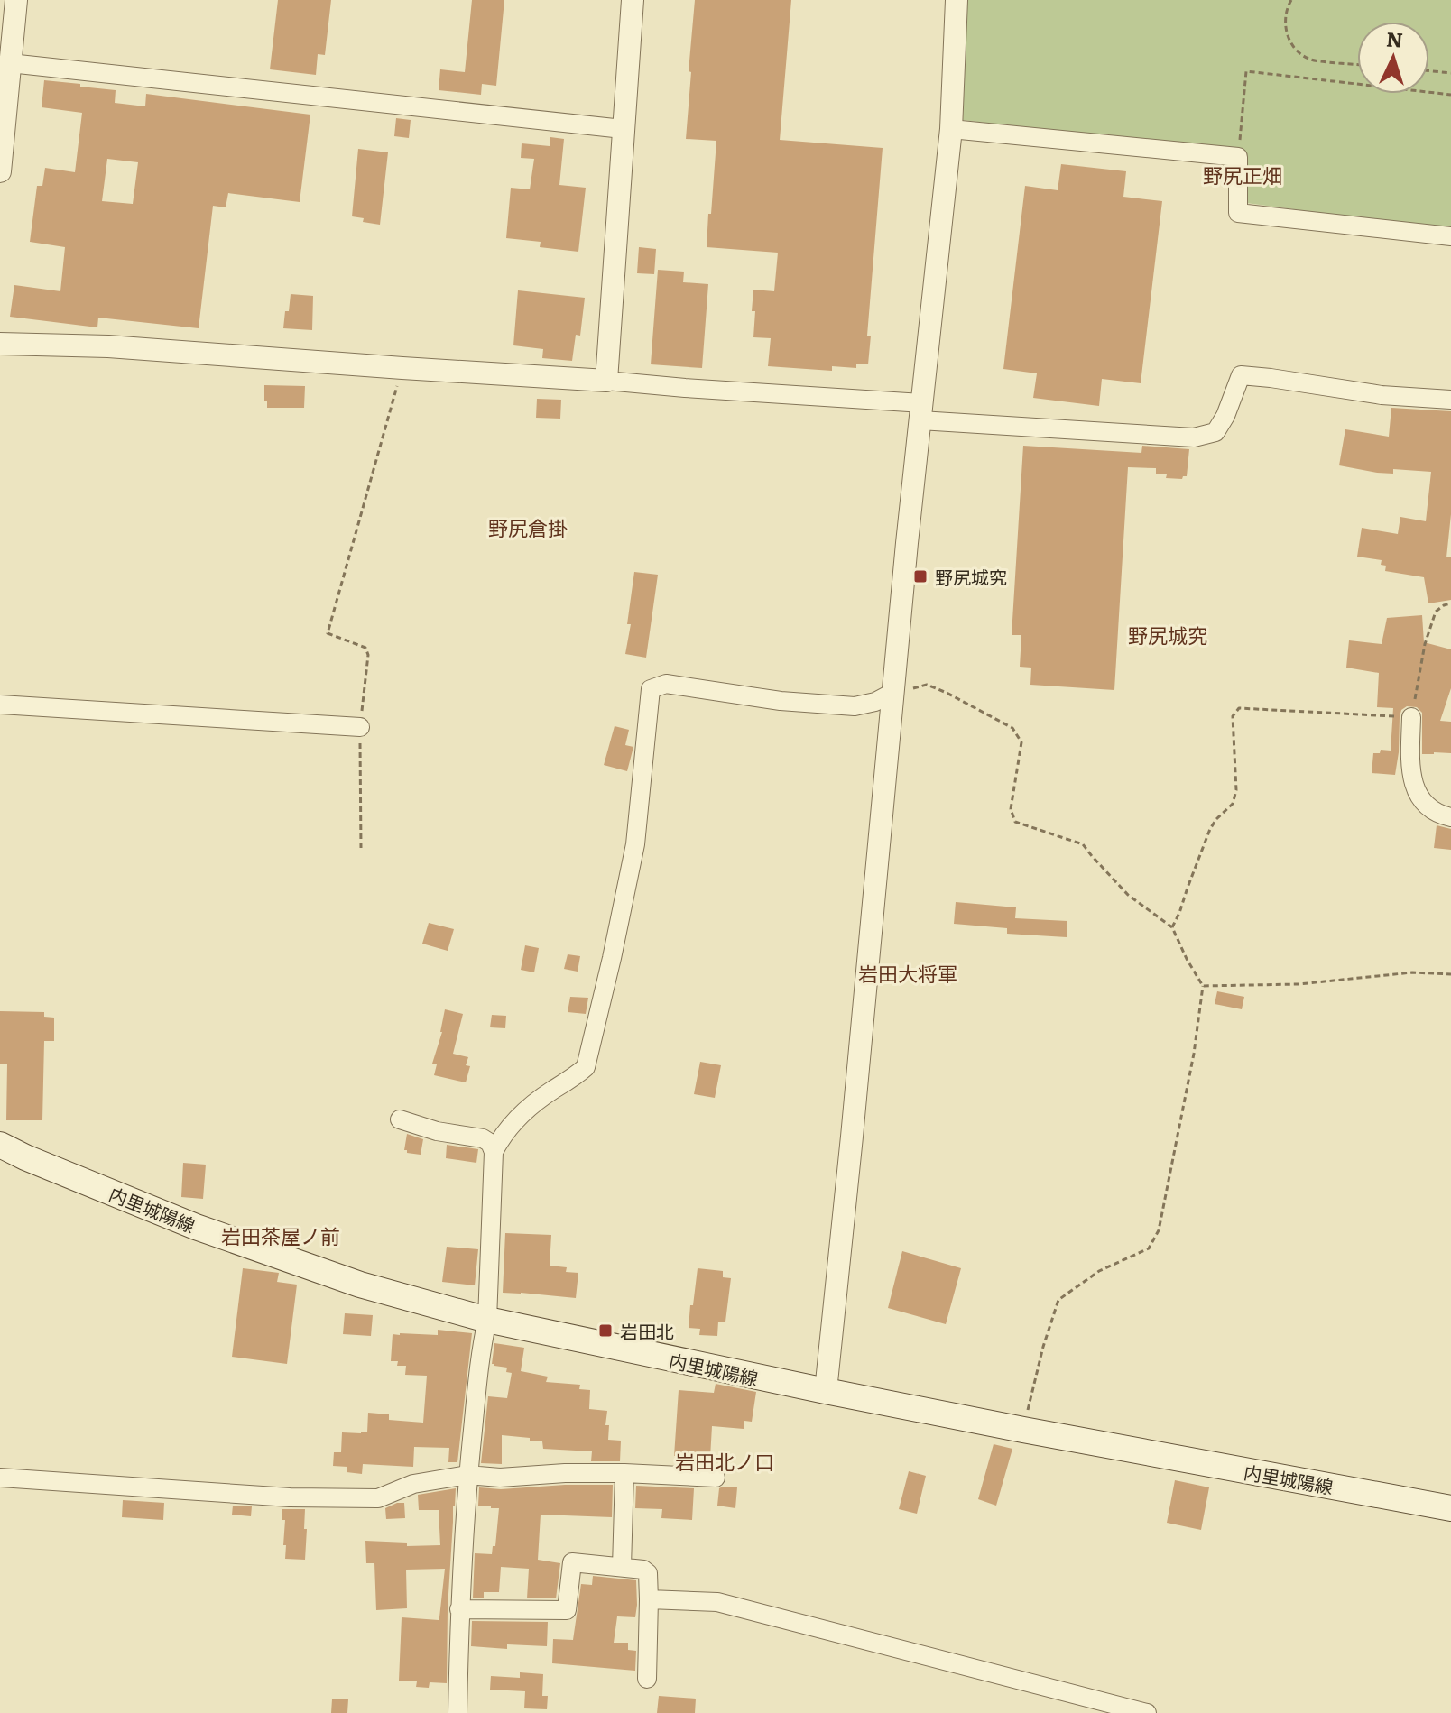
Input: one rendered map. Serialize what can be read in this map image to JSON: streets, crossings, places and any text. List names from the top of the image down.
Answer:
{
  "streets": {
    "main road": ["内里城陽線"]
  },
  "districts": [
    "野尻正畑",
    "野尻倉掛",
    "野尻城究",
    "岩田大将軍",
    "岩田茶屋ノ前",
    "岩田北ノ口"
  ],
  "places": {
    "transit": ["野尻城究", "岩田北"]
  },
  "north": "top"
}
